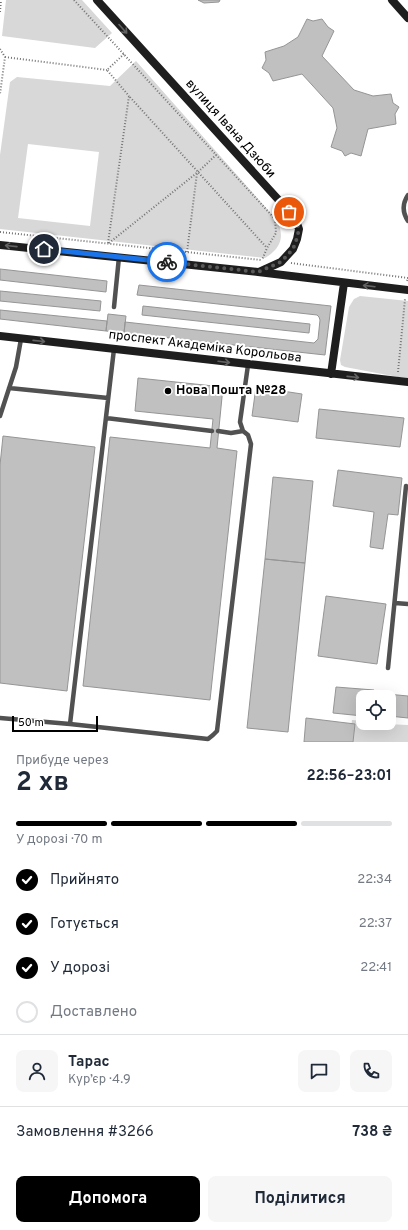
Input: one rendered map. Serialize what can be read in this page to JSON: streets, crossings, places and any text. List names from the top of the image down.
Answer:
{
  "streets": {
    "main road": ["вулиця Івана Дзюби", "проспект Академіка Корольова"]
  },
  "one_way": ["вулиця Івана Дзюби", "проспект Академіка Корольова"],
  "places": ["Нова Пошта №28"],
  "scale_bar": "50 m",
  "page": {
    "scale": "50 m",
    "heading": ["2 хв", "Прибуде через", "22:56–23:01"],
    "panel": [
      "Тарас",
      "Кур’єр · 4.9",
      "Замовлення #3266",
      "738 ₴"
    ],
    "bar": "У дорозі · 70 m",
    "list": [
      ["Прийнято", "22:34"],
      ["Готується", "22:37"],
      ["У дорозі", "22:41"],
      "Доставлено"
    ],
    "buttons": ["Допомога", "Поділитися"]
  }
}
